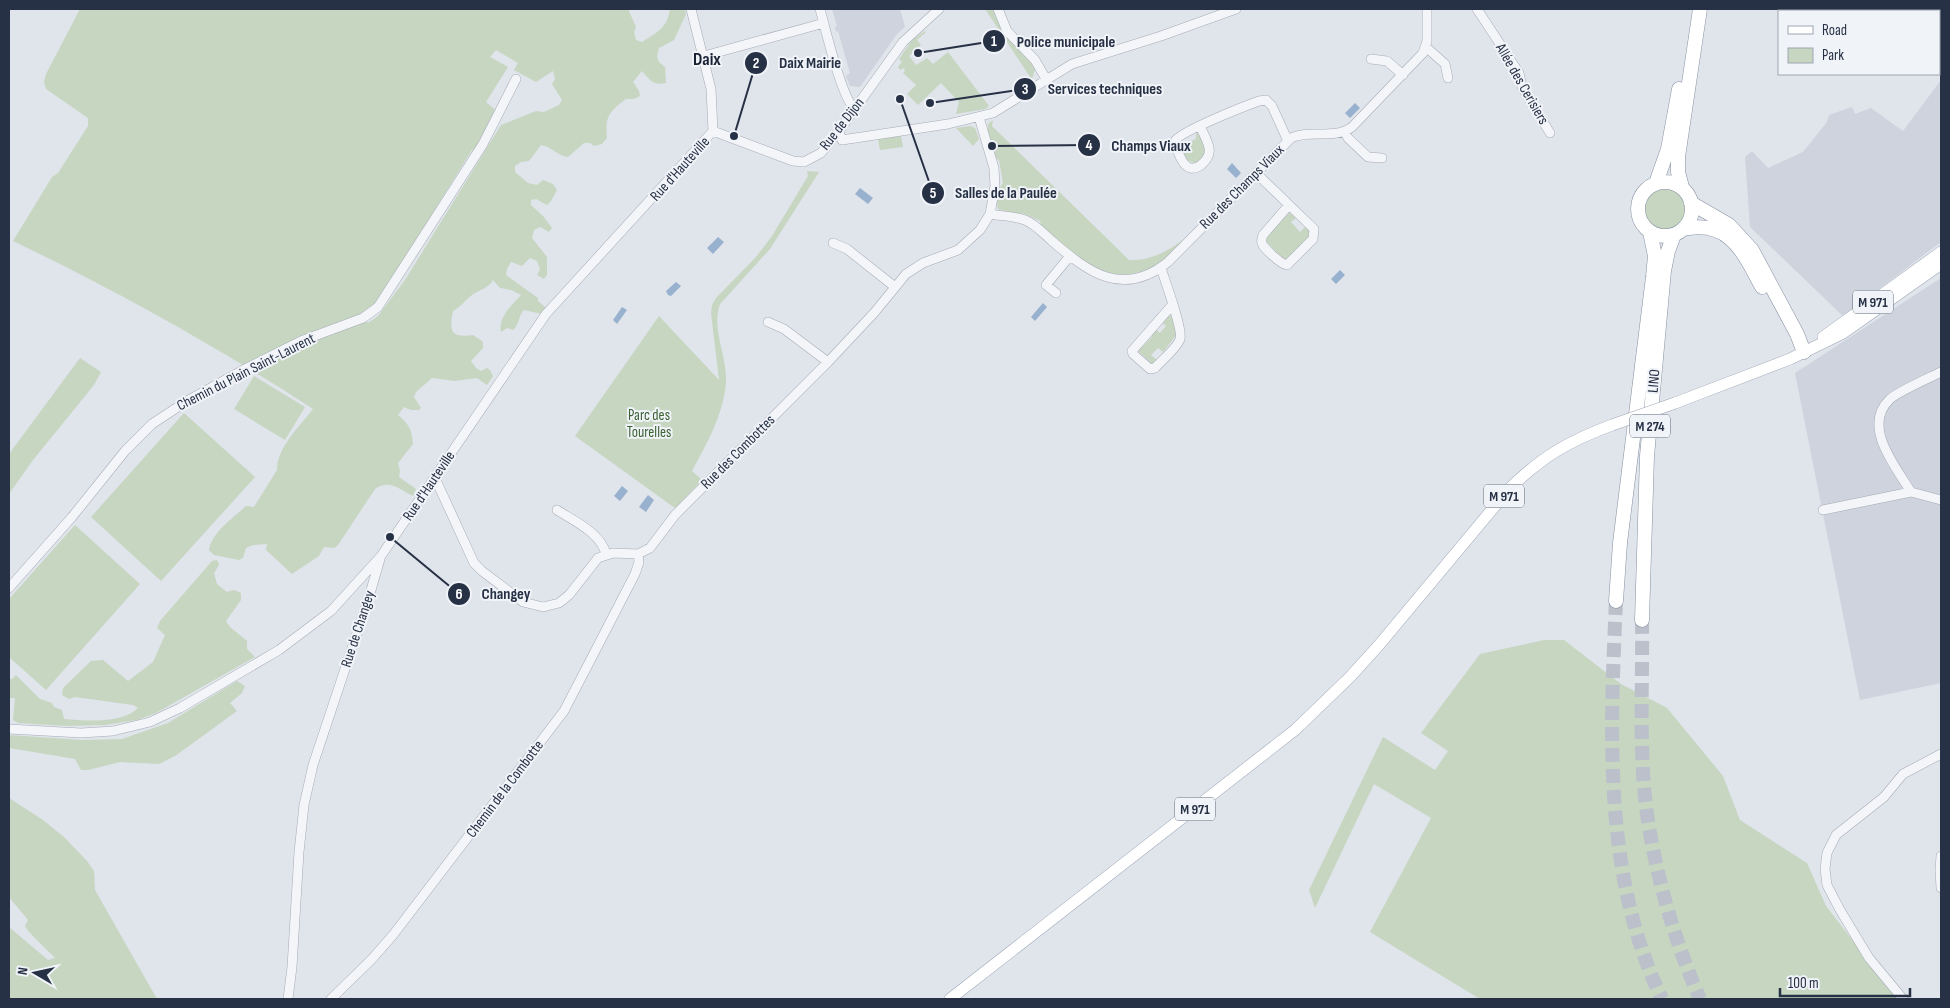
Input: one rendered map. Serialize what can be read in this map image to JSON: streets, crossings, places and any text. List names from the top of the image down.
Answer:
{
  "streets": {
    "highway": ["LINO", "M 274"],
    "main road": ["M 971"],
    "street": [
      "Allée des Cerisiers",
      "Rue de Dijon",
      "Rue d'Hauteville",
      "Rue des Champs Viaux",
      "Chemin du Plain Saint-Laurent",
      "Rue des Combottes",
      "Rue de Changey",
      "Chemin de la Combotte"
    ]
  },
  "crossings": [
    ["Rue de Dijon", "Rue d'Hauteville"],
    ["Rue d'Hauteville", "Rue de Changey"],
    ["Rue des Champs Viaux", "Rue des Combottes"],
    ["Rue des Combottes", "Chemin de la Combotte"]
  ],
  "districts": ["Daix"],
  "parks": ["Parc des Tourelles"],
  "places": [
    "Police municipale",
    "Salles de la Paulée",
    "Services techniques",
    "Daix Mairie",
    "Champs Viaux",
    "Changey"
  ],
  "legend": ["Road", "Park"],
  "scale_bar": "100 m",
  "north": "left"
}
